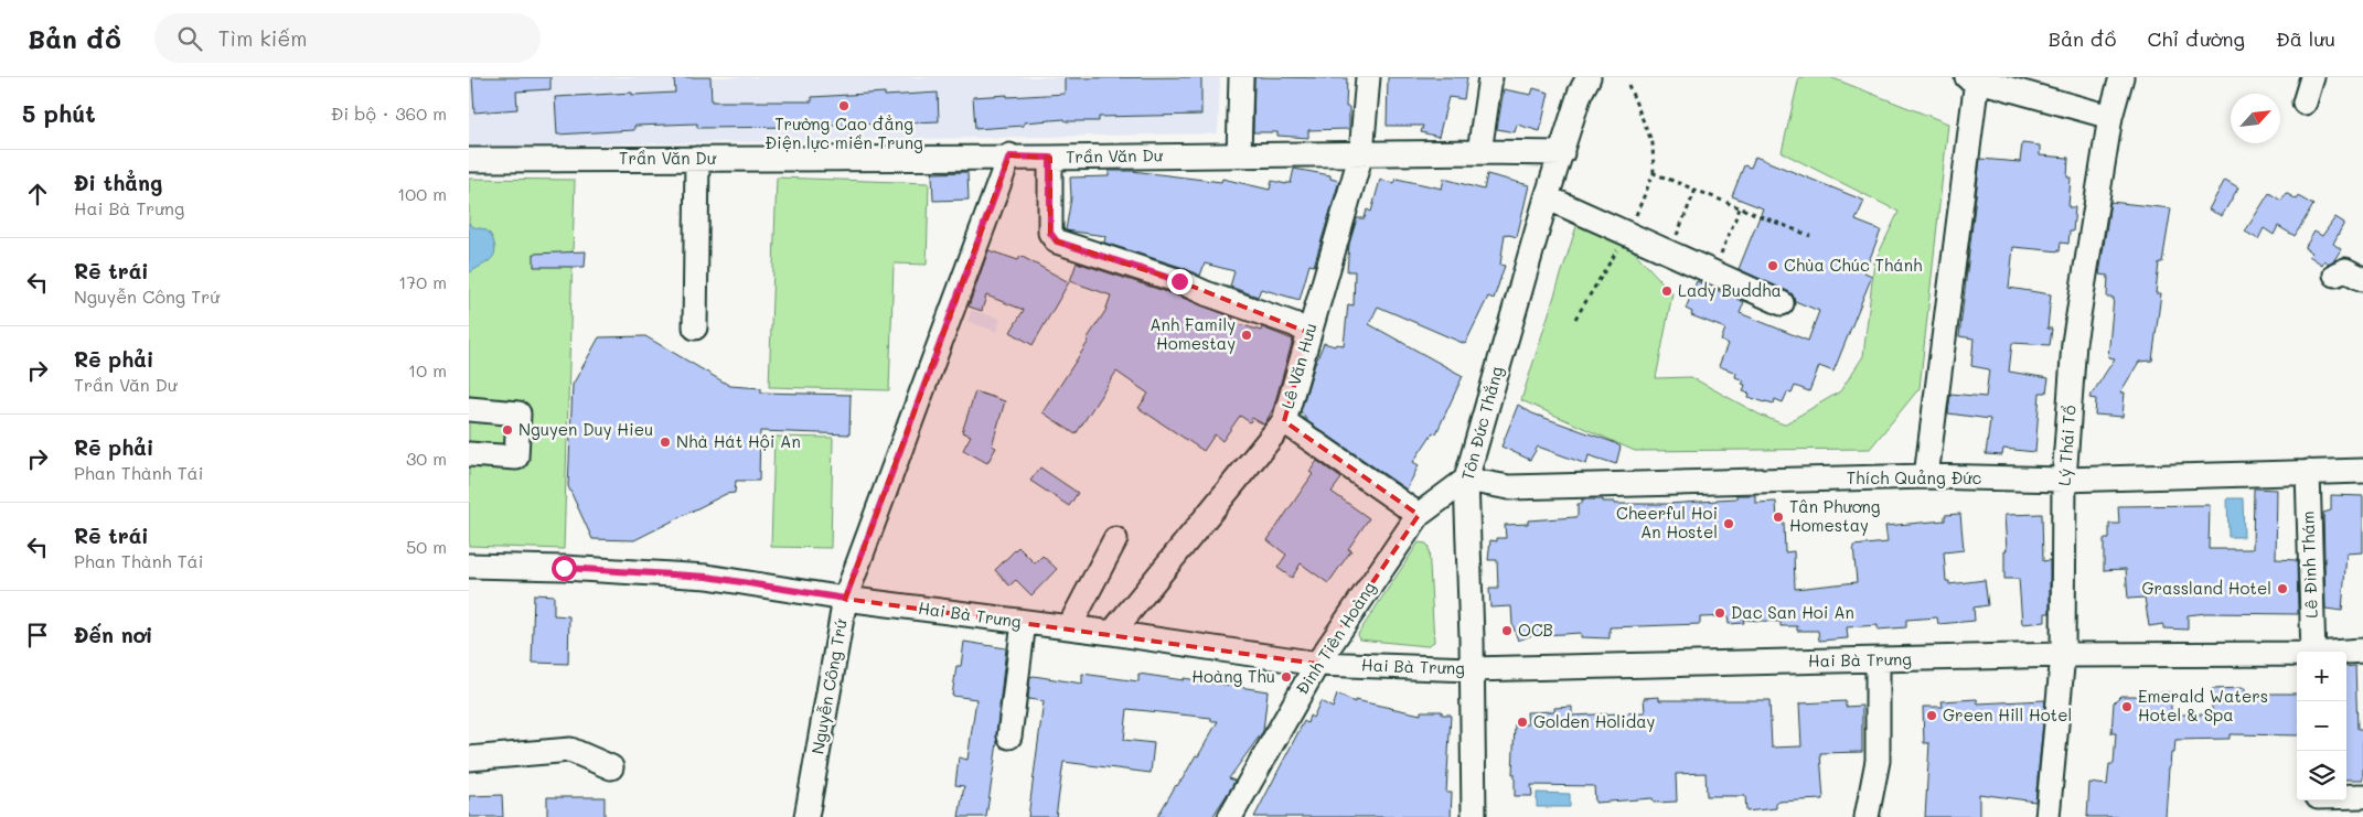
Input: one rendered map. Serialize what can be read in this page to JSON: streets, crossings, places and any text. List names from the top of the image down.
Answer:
{
  "streets": {
    "street": [
      "Trần Văn Dư",
      "Lê Văn Hưu",
      "Tôn Đức Thắng",
      "Lý Thái Tổ",
      "Thích Quảng Đức",
      "Lê Đình Thám",
      "Hai Bà Trưng",
      "Đinh Tiên Hoàng",
      "Nguyễn Công Trứ"
    ]
  },
  "crossings": [
    ["Trần Văn Dư", "Lê Văn Hưu"],
    ["Trần Văn Dư", "Tôn Đức Thắng"],
    ["Trần Văn Dư", "Nguyễn Công Trứ"],
    ["Lê Văn Hưu", "Hai Bà Trưng"],
    ["Tôn Đức Thắng", "Thích Quảng Đức"],
    ["Tôn Đức Thắng", "Hai Bà Trưng"],
    ["Tôn Đức Thắng", "Đinh Tiên Hoàng"],
    ["Lý Thái Tổ", "Thích Quảng Đức"],
    ["Lý Thái Tổ", "Hai Bà Trưng"],
    ["Thích Quảng Đức", "Lê Đình Thám"],
    ["Thích Quảng Đức", "Đinh Tiên Hoàng"],
    ["Hai Bà Trưng", "Đinh Tiên Hoàng"],
    ["Hai Bà Trưng", "Nguyễn Công Trứ"]
  ],
  "places": [
    "Trường Cao đẳng Điện lực miền Trung",
    "Chùa Chúc Thánh",
    "Lady Buddha",
    "Anh Family Homestay",
    "Nguyen Duy Hieu",
    "Nhà Hát Hội An",
    "Tân Phương Homestay",
    "Cheerful Hoi An Hostel",
    "Grassland Hotel",
    "Dac San Hoi An",
    "OCB",
    "Hoàng Thu",
    "Emerald Waters Hotel & Spa",
    "Green Hill Hotel",
    "Golden Holiday"
  ],
  "north": "top right",
  "page": {
    "header": "Bản đồ",
    "search": "Tìm kiếm",
    "nav": ["Bản đồ", "Chỉ đường", "Đã lưu"],
    "heading": ["5 phút", "Đi bộ · 360 m"],
    "list": [
      ["Đi thẳng", "Hai Bà Trưng", "100 m"],
      ["Rẽ trái", "Nguyễn Công Trứ", "170 m"],
      ["Rẽ phải", "Trần Văn Dư", "10 m"],
      ["Rẽ phải", "Phan Thành Tái", "30 m"],
      ["Rẽ trái", "Phan Thành Tái", "50 m"],
      "Đến nơi"
    ],
    "map_buttons": ["+", "−"]
  }
}
